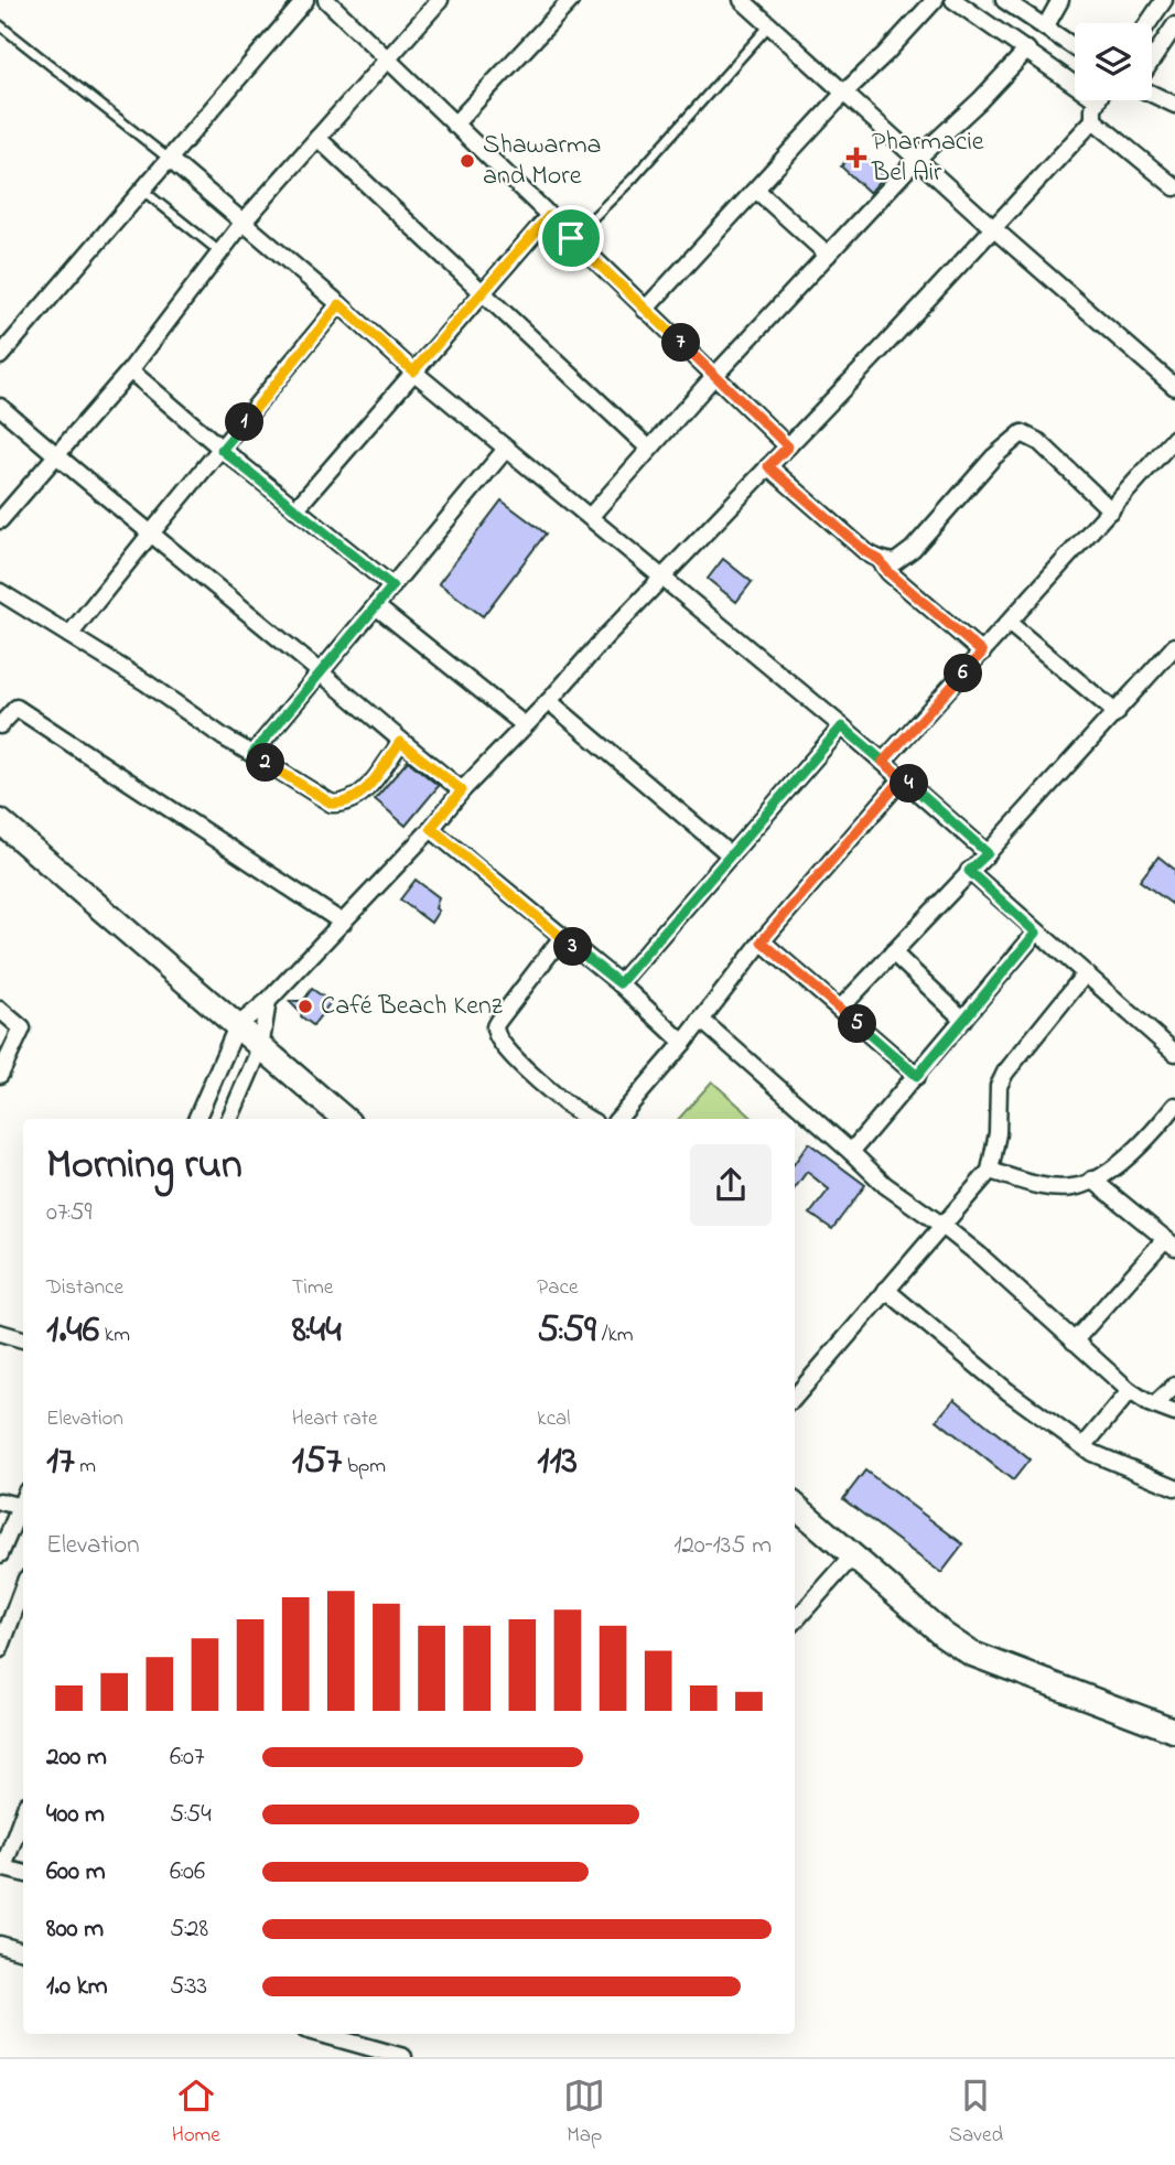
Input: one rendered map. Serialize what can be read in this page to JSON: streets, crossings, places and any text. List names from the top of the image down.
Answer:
{
  "places": {
    "health": ["Pharmacie Bel Air"],
    "other": ["Shawarma and More", "Café Beach Kenz"]
  },
  "page": {
    "pins": [
      "7",
      "1",
      "6",
      "2",
      "4",
      "3",
      "5"
    ],
    "heading": ["Morning run", "07:59"],
    "stats": [
      ["Distance", "1.46 km"],
      ["Time", "8:44"],
      ["Pace", "5:59 /km"],
      ["Elevation", "17 m"],
      ["Heart rate", "157 bpm"],
      ["kcal", "113"]
    ],
    "chart": ["Elevation", "120–135 m"],
    "list": [
      {
        "name": "200 m",
        "note": "6:07"
      },
      {
        "name": "400 m",
        "note": "5:54"
      },
      {
        "name": "600 m",
        "note": "6:06"
      },
      {
        "name": "800 m",
        "note": "5:28"
      },
      {
        "name": "1.0 km",
        "note": "5:33"
      }
    ],
    "tabs": ["Home", "Map", "Saved"]
  }
}
